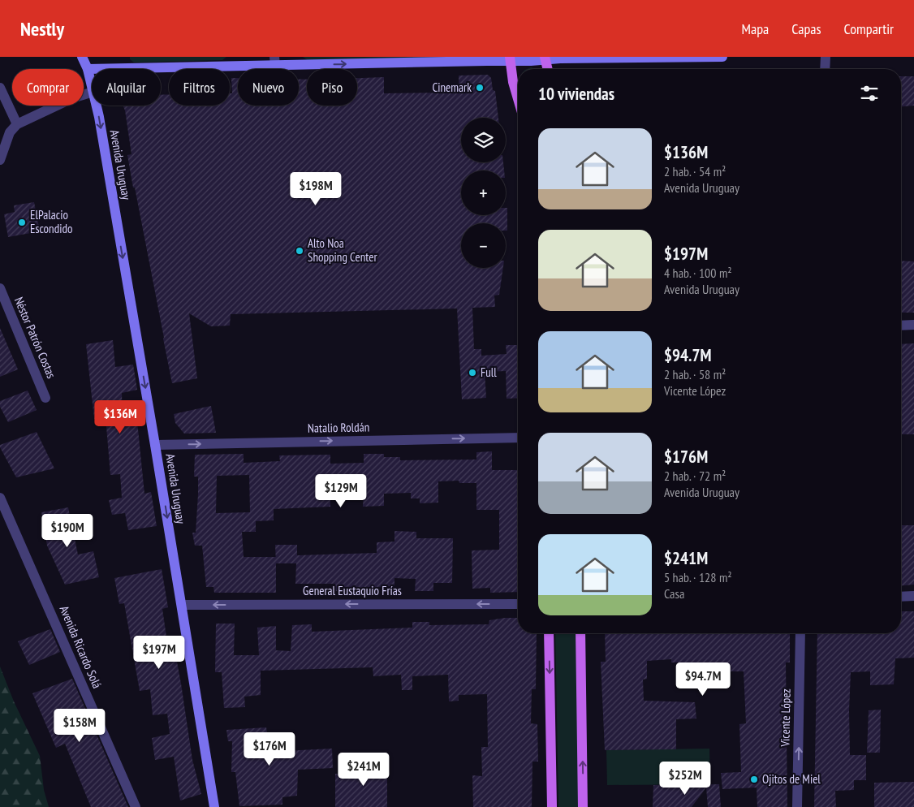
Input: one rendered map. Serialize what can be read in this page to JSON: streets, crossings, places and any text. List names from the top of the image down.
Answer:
{
  "streets": {
    "street": [
      "Avenida Uruguay",
      "Néstor Patrón Costas",
      "Natalio Roldán",
      "General Eustaquio Frías",
      "Avenida Ricardo Solá",
      "Vicente López"
    ]
  },
  "crossings": [
    ["Avenida Uruguay", "Natalio Roldán"],
    ["Avenida Uruguay", "General Eustaquio Frías"]
  ],
  "one_way": [
    "Avenida Uruguay",
    "Natalio Roldán",
    "General Eustaquio Frías",
    "Vicente López"
  ],
  "places": [
    "Cinemark",
    "ElPalacio Escondido",
    "Alto Noa Shopping Center",
    "Full",
    "Ojitos de Miel"
  ],
  "page": {
    "header": "Nestly",
    "nav": ["Mapa", "Capas", "Compartir"],
    "chip": [
      "Comprar",
      "Alquilar",
      "Filtros",
      "Nuevo",
      "Piso"
    ],
    "heading": "10 viviendas",
    "map_buttons": ["+", "−"],
    "list": [
      {
        "name": "$136M",
        "note": "2 hab. · 54 m² · Avenida Uruguay"
      },
      {
        "name": "$197M",
        "note": "4 hab. · 100 m² · Avenida Uruguay"
      },
      {
        "name": "$94.7M",
        "note": "2 hab. · 58 m² · Vicente López"
      },
      {
        "name": "$176M",
        "note": "2 hab. · 72 m² · Avenida Uruguay"
      },
      {
        "name": "$241M",
        "note": "5 hab. · 128 m² · Casa"
      }
    ],
    "price": [
      "$198M",
      "$136M",
      "$129M",
      "$190M",
      "$197M",
      "$94.7M",
      "$158M",
      "$176M",
      "$241M",
      "$252M"
    ]
  }
}
